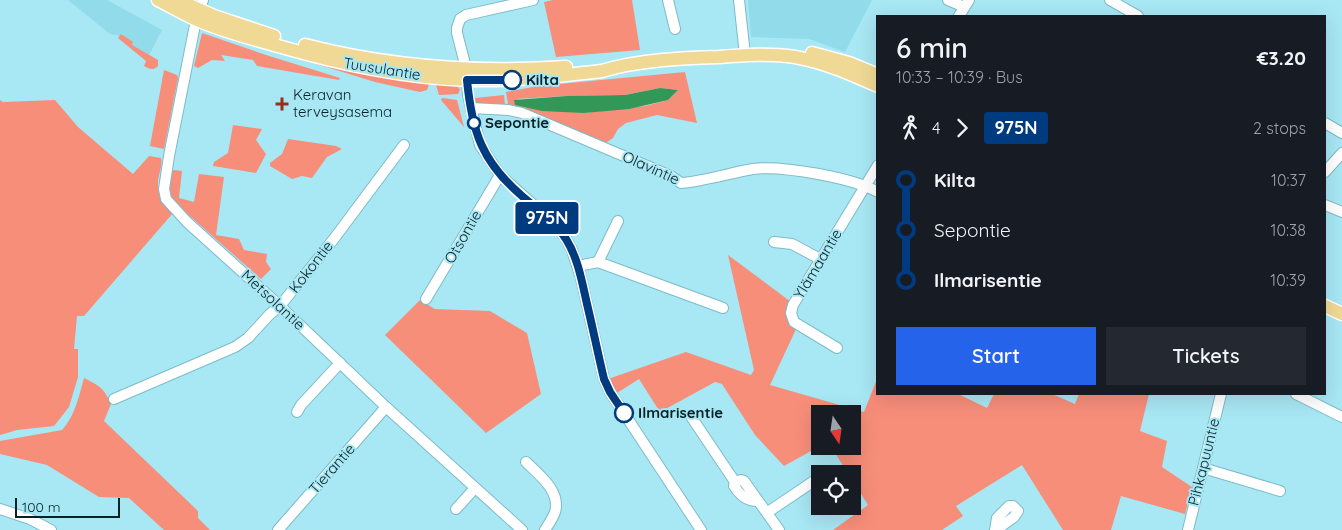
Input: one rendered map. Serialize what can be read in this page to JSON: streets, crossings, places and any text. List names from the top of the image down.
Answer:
{
  "streets": {
    "main road": ["Tuusulantie"],
    "street": [
      "Olavintie",
      "Otsontie",
      "Ylämaantie",
      "Kokontie",
      "Metsolantie",
      "Pihkapuuntie",
      "Tierantie"
    ]
  },
  "crossings": [
    ["Tuusulantie", "Metsolantie"],
    ["Olavintie", "Ylämaantie"],
    ["Kokontie", "Metsolantie"],
    ["Metsolantie", "Tierantie"]
  ],
  "places": {
    "other": ["Kilta", "Sepontie", "Ilmarisentie"],
    "health": ["Keravan terveysasema"]
  },
  "lines": ["bus line 975N"],
  "scale_bar": "100 m",
  "north": "bottom",
  "page": {
    "on_map": "975N",
    "heading": ["6 min", "10:33 – 10:39 · Bus", "€3.20"],
    "legs": ["4", "975N", "2 stops"],
    "list": [
      {
        "name": "Kilta",
        "value": "10:37"
      },
      {
        "name": "Sepontie",
        "value": "10:38"
      },
      {
        "name": "Ilmarisentie",
        "value": "10:39"
      }
    ],
    "buttons": ["Start", "Tickets"],
    "scale": "100 m"
  }
}
